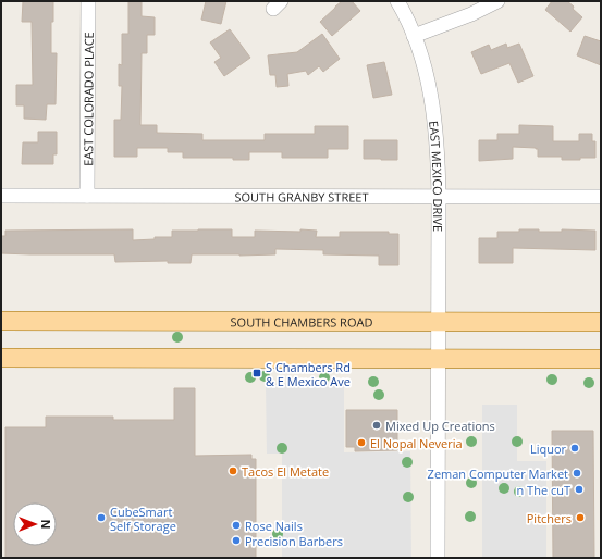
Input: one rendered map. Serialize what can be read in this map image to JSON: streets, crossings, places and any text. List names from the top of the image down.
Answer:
{
  "streets": {
    "main road": ["SOUTH CHAMBERS ROAD"],
    "street": ["EAST COLORADO PLACE", "EAST MEXICO DRIVE", "SOUTH GRANBY STREET"]
  },
  "crossings": [
    ["EAST COLORADO PLACE", "SOUTH GRANBY STREET"],
    ["EAST MEXICO DRIVE", "SOUTH GRANBY STREET"],
    ["EAST MEXICO DRIVE", "SOUTH CHAMBERS ROAD"]
  ],
  "places": {
    "transit": ["S Chambers Rd & E Mexico Ave"],
    "other": [
      "Mixed Up Creations",
      "El Nopal Neveria",
      "Liquor",
      "Tacos El Metate",
      "Zeman Computer Market",
      "n The cuT",
      "CubeSmart Self Storage",
      "Pitchers",
      "Rose Nails",
      "Precision Barbers"
    ]
  },
  "north": "right"
}
